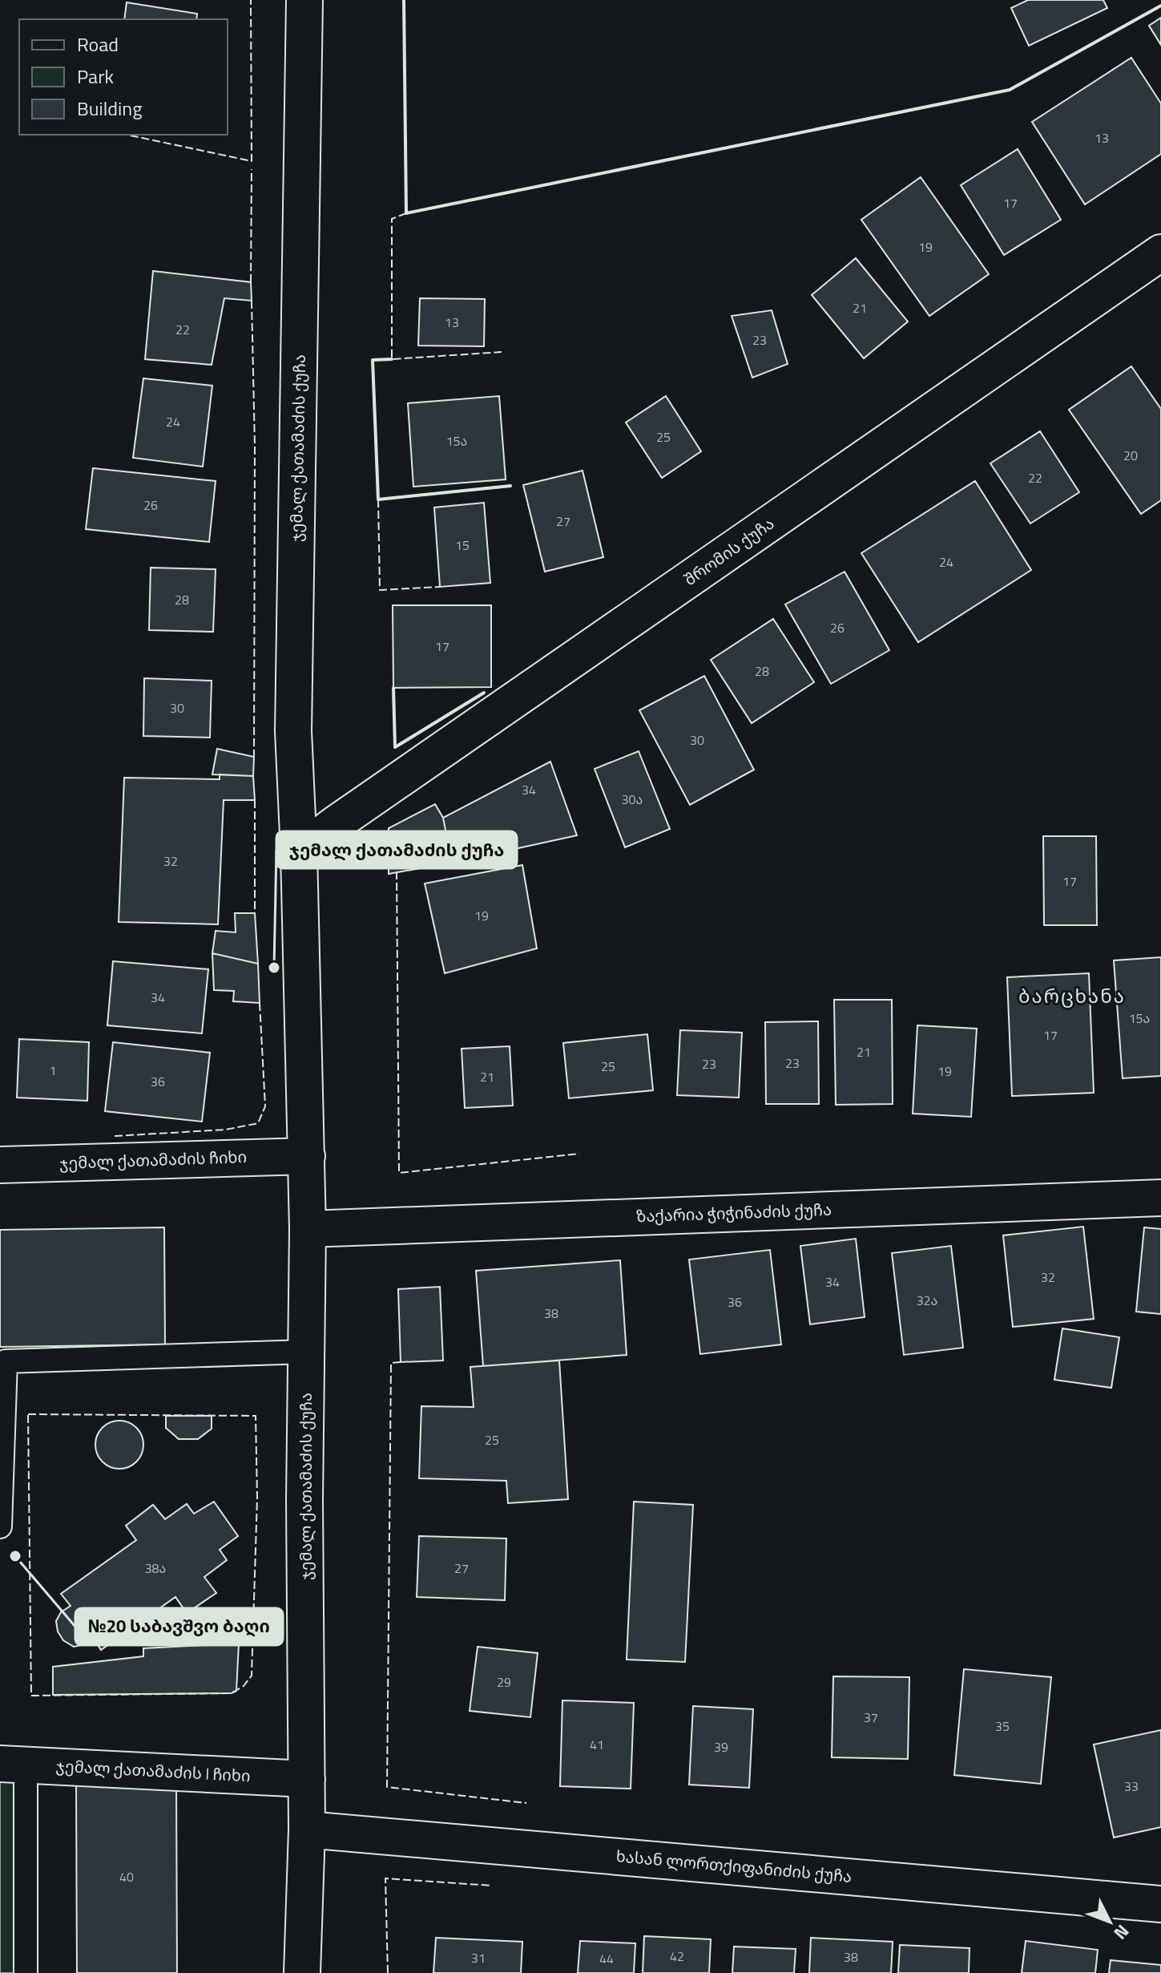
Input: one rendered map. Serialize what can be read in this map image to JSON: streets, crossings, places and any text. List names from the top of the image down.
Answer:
{
  "streets": {
    "street": [
      "ჯემალ ქათამაძის ქუჩა",
      "შრომის ქუჩა",
      "ჯემალ ქათამაძის ჩიხი",
      "ზაქარია ჭიჭინაძის ქუჩა",
      "ჯემალ ქათამაძის I ჩიხი",
      "ხასან ლორთქიფანიძის ქუჩა"
    ]
  },
  "crossings": [
    ["ჯემალ ქათამაძის ქუჩა", "შრომის ქუჩა"],
    ["ჯემალ ქათამაძის ქუჩა", "ჯემალ ქათამაძის ჩიხი"],
    ["ჯემალ ქათამაძის ქუჩა", "ზაქარია ჭიჭინაძის ქუჩა"],
    ["ჯემალ ქათამაძის ქუჩა", "ჯემალ ქათამაძის I ჩიხი"],
    ["ჯემალ ქათამაძის ქუჩა", "ხასან ლორთქიფანიძის ქუჩა"]
  ],
  "districts": ["ბარცხანა"],
  "places": ["ჯემალ ქათამაძის ქუჩა", "№20 საბავშვო ბაღი"],
  "house_numbers": [
    "13",
    "17",
    "19",
    "21",
    "13",
    "22",
    "23",
    "24",
    "25",
    "15ა",
    "20",
    "22",
    "26",
    "27",
    "15",
    "24",
    "28",
    "26",
    "17",
    "28",
    "30",
    "30",
    "34",
    "30ა",
    "32",
    "17",
    "19",
    "34",
    "15ა",
    "17",
    "21",
    "23",
    "23",
    "25",
    "1",
    "19",
    "21",
    "36",
    "32",
    "34",
    "32ა",
    "36",
    "38",
    "25",
    "38ა",
    "27",
    "29",
    "37",
    "35",
    "41",
    "39",
    "33",
    "40",
    "42",
    "38",
    "31",
    "44"
  ],
  "legend": ["Road", "Park", "Building"],
  "north": "bottom right"
}
